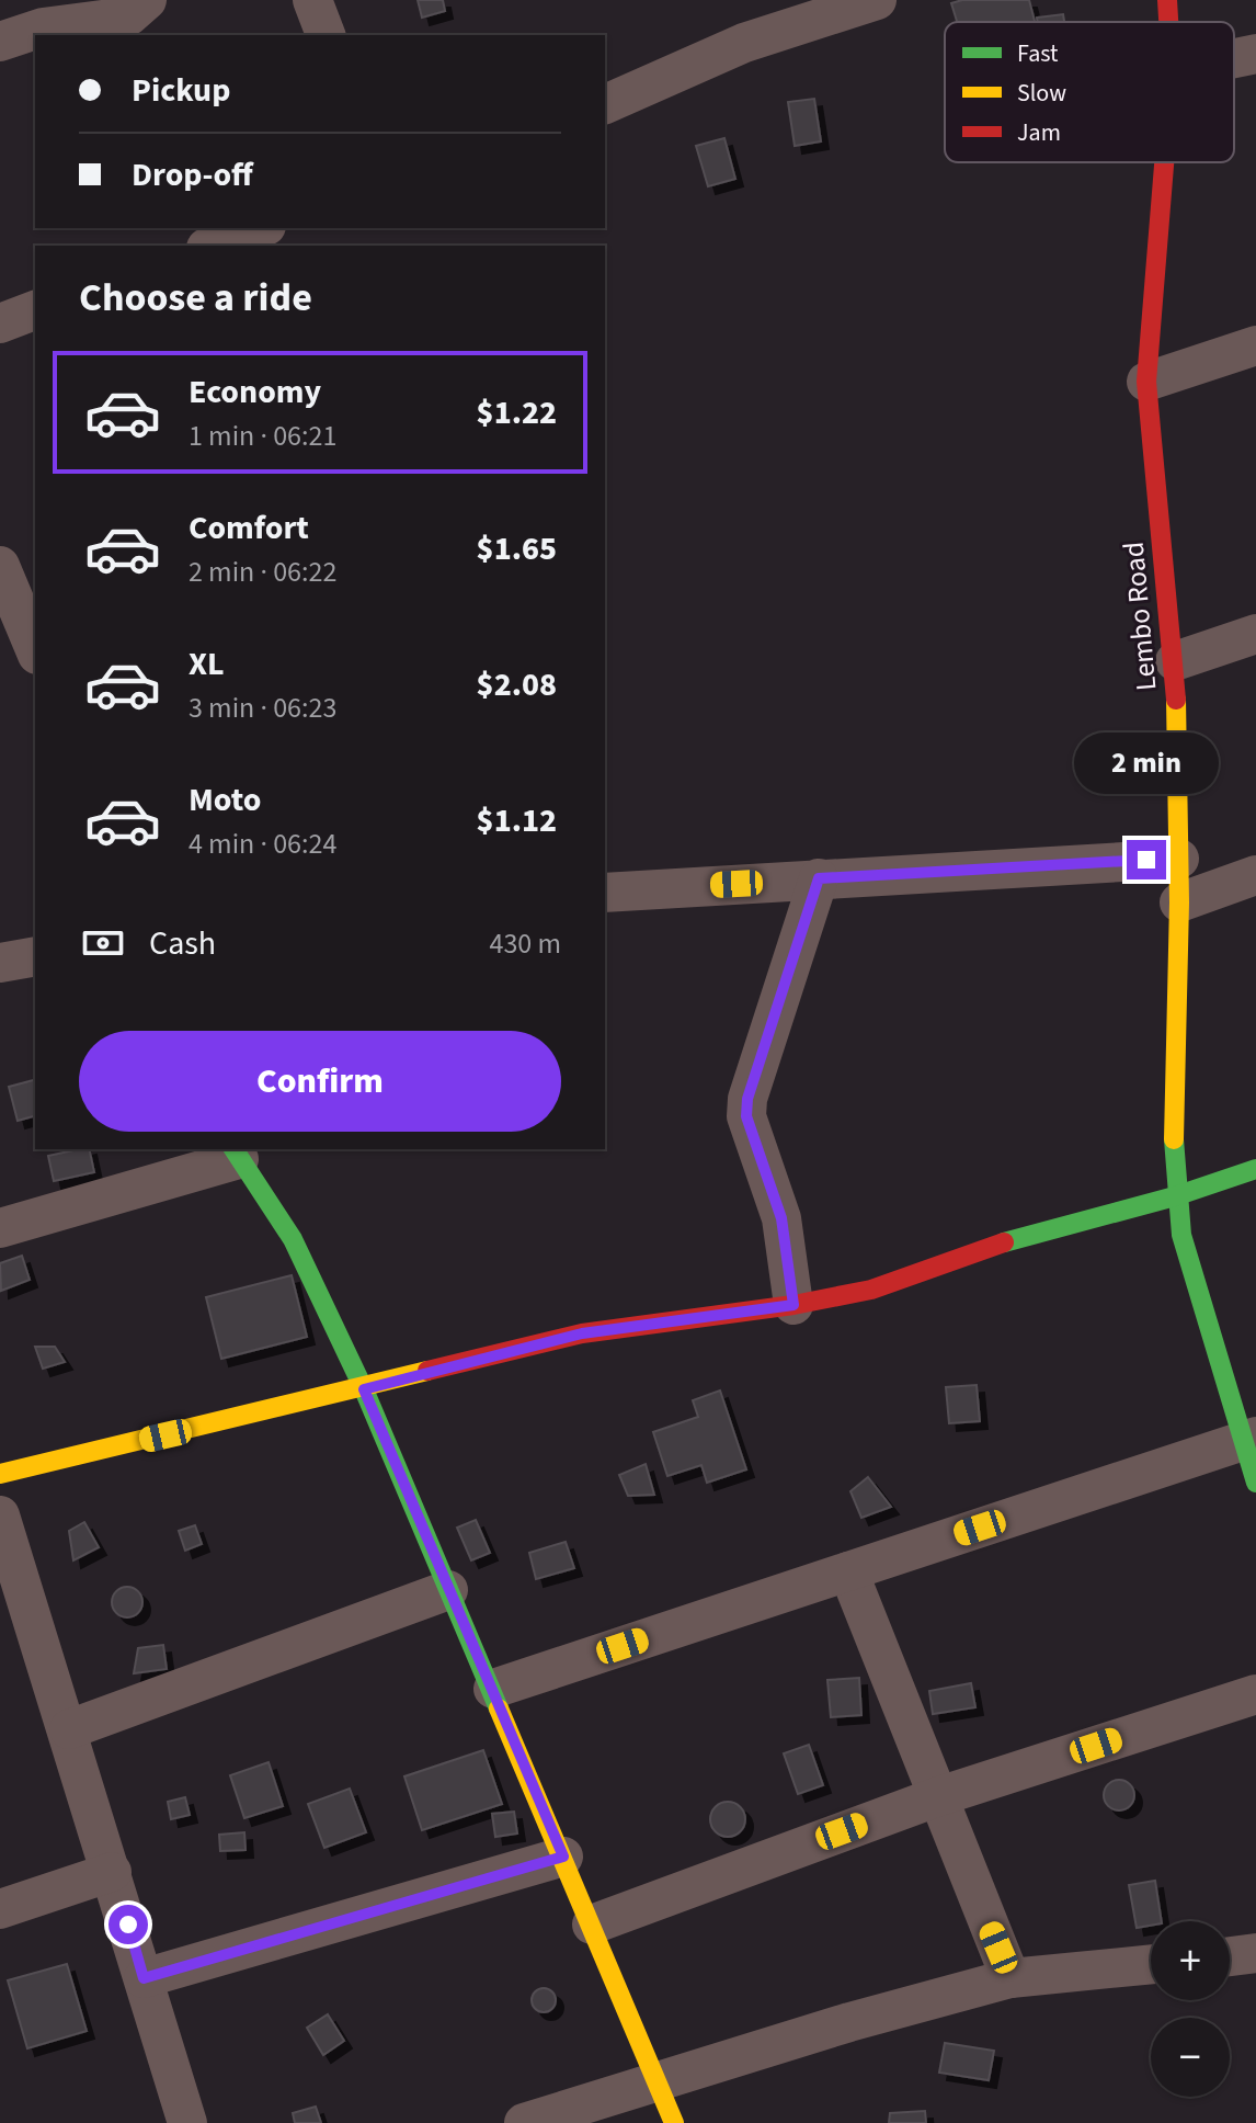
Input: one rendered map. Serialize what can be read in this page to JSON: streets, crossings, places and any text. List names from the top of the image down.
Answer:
{
  "streets": {
    "street": ["Lembo Road"]
  },
  "legend": ["Fast", "Slow", "Jam"],
  "page": {
    "banner": ["Pickup", "Drop-off"],
    "heading": "Choose a ride",
    "list": [
      {
        "name": "Economy",
        "note": "1 min · 06:21",
        "value": "$1.22"
      },
      {
        "name": "Comfort",
        "note": "2 min · 06:22",
        "value": "$1.65"
      },
      {
        "name": "XL",
        "note": "3 min · 06:23",
        "value": "$2.08"
      },
      {
        "name": "Moto",
        "note": "4 min · 06:24",
        "value": "$1.12"
      }
    ],
    "bubble": "2 min",
    "pay": ["Cash", "430 m"],
    "buttons": "Confirm",
    "map_buttons": ["+", "−"]
  }
}
